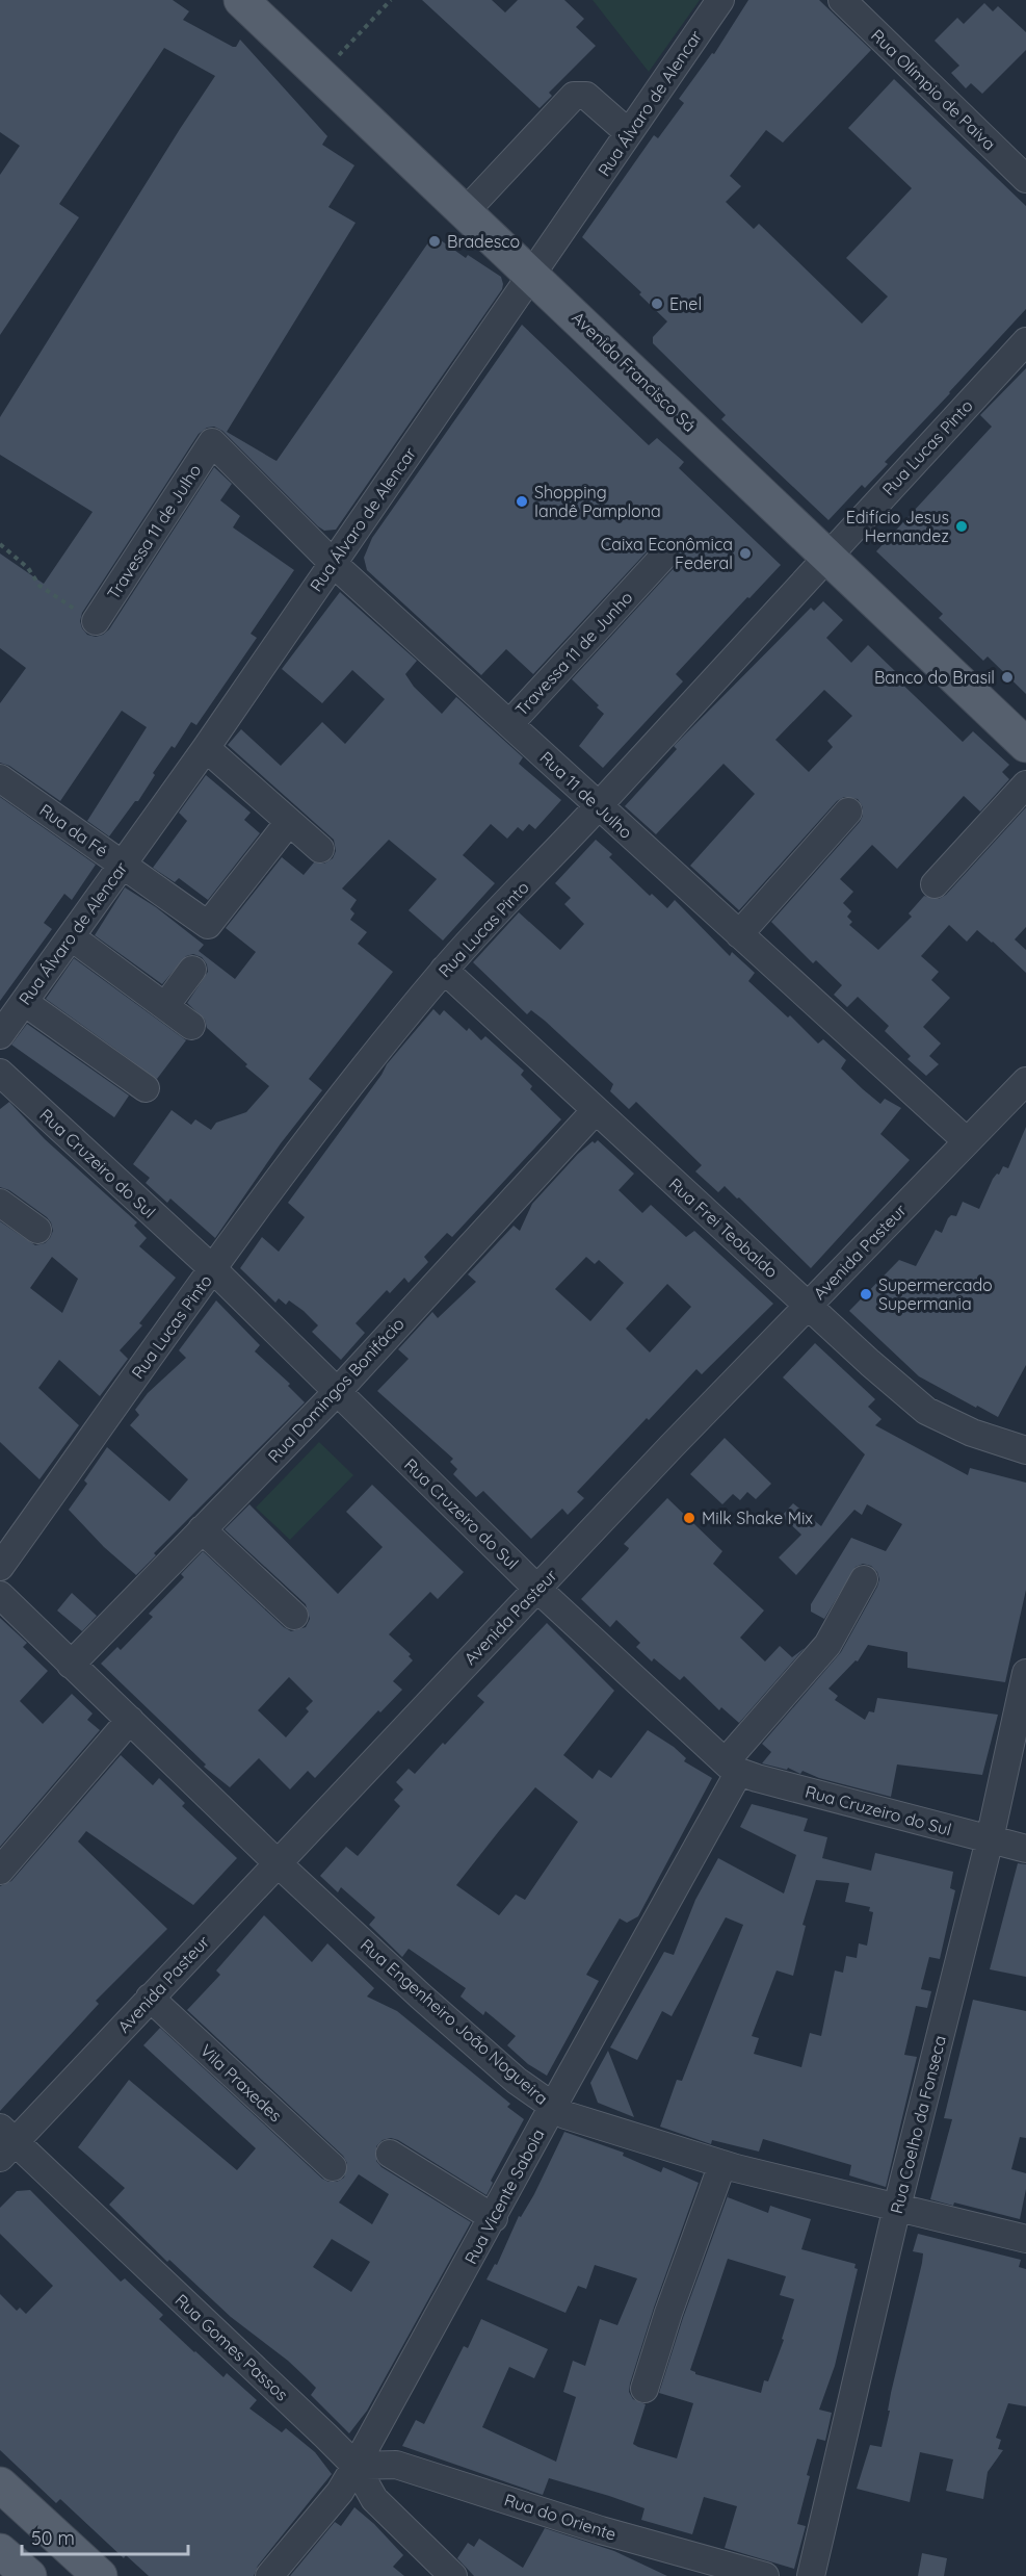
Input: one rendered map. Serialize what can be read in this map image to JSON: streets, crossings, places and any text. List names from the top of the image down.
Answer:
{
  "streets": {
    "main road": ["Avenida Francisco Sá"],
    "street": [
      "Rua Olímpio de Paiva",
      "Rua Álvaro de Alencar",
      "Rua Lucas Pinto",
      "Travessa 11 de Julho",
      "Travessa 11 de Junho",
      "Rua 11 de Julho",
      "Rua da Fé",
      "Rua Cruzeiro do Sul",
      "Rua Frei Teobaldo",
      "Avenida Pasteur",
      "Rua Domingos Bonifácio",
      "Rua Engenheiro João Nogueira",
      "Vila Praxedes",
      "Rua Coelho da Fonseca",
      "Rua Vicente Saboia",
      "Rua Gomes Passos",
      "Rua do Oriente"
    ]
  },
  "crossings": [
    ["Rua Álvaro de Alencar", "Avenida Francisco Sá"],
    ["Rua Álvaro de Alencar", "Rua 11 de Julho"],
    ["Rua Álvaro de Alencar", "Rua da Fé"],
    ["Avenida Francisco Sá", "Rua Lucas Pinto"],
    ["Rua Lucas Pinto", "Rua 11 de Julho"],
    ["Rua Lucas Pinto", "Rua Cruzeiro do Sul"],
    ["Rua Lucas Pinto", "Rua Frei Teobaldo"],
    ["Travessa 11 de Julho", "Rua 11 de Julho"],
    ["Travessa 11 de Junho", "Rua 11 de Julho"],
    ["Rua 11 de Julho", "Avenida Pasteur"],
    ["Rua Cruzeiro do Sul", "Avenida Pasteur"],
    ["Rua Cruzeiro do Sul", "Rua Domingos Bonifácio"],
    ["Rua Cruzeiro do Sul", "Rua Coelho da Fonseca"],
    ["Rua Cruzeiro do Sul", "Rua Vicente Saboia"],
    ["Rua Frei Teobaldo", "Avenida Pasteur"],
    ["Rua Frei Teobaldo", "Rua Domingos Bonifácio"],
    ["Avenida Pasteur", "Rua Engenheiro João Nogueira"],
    ["Avenida Pasteur", "Vila Praxedes"],
    ["Avenida Pasteur", "Rua Gomes Passos"],
    ["Rua Domingos Bonifácio", "Rua Engenheiro João Nogueira"],
    ["Rua Engenheiro João Nogueira", "Rua Coelho da Fonseca"],
    ["Rua Engenheiro João Nogueira", "Rua Vicente Saboia"],
    ["Rua Vicente Saboia", "Rua Gomes Passos"],
    ["Rua Vicente Saboia", "Rua do Oriente"],
    ["Rua Gomes Passos", "Rua do Oriente"]
  ],
  "places": [
    "Bradesco",
    "Enel",
    "Shopping Iandê Pamplona",
    "Edifício Jesus Hernandez",
    "Caixa Econômica Federal",
    "Banco do Brasil",
    "Supermercado Supermania",
    "Milk Shake Mix"
  ],
  "scale_bar": "50 m"
}
